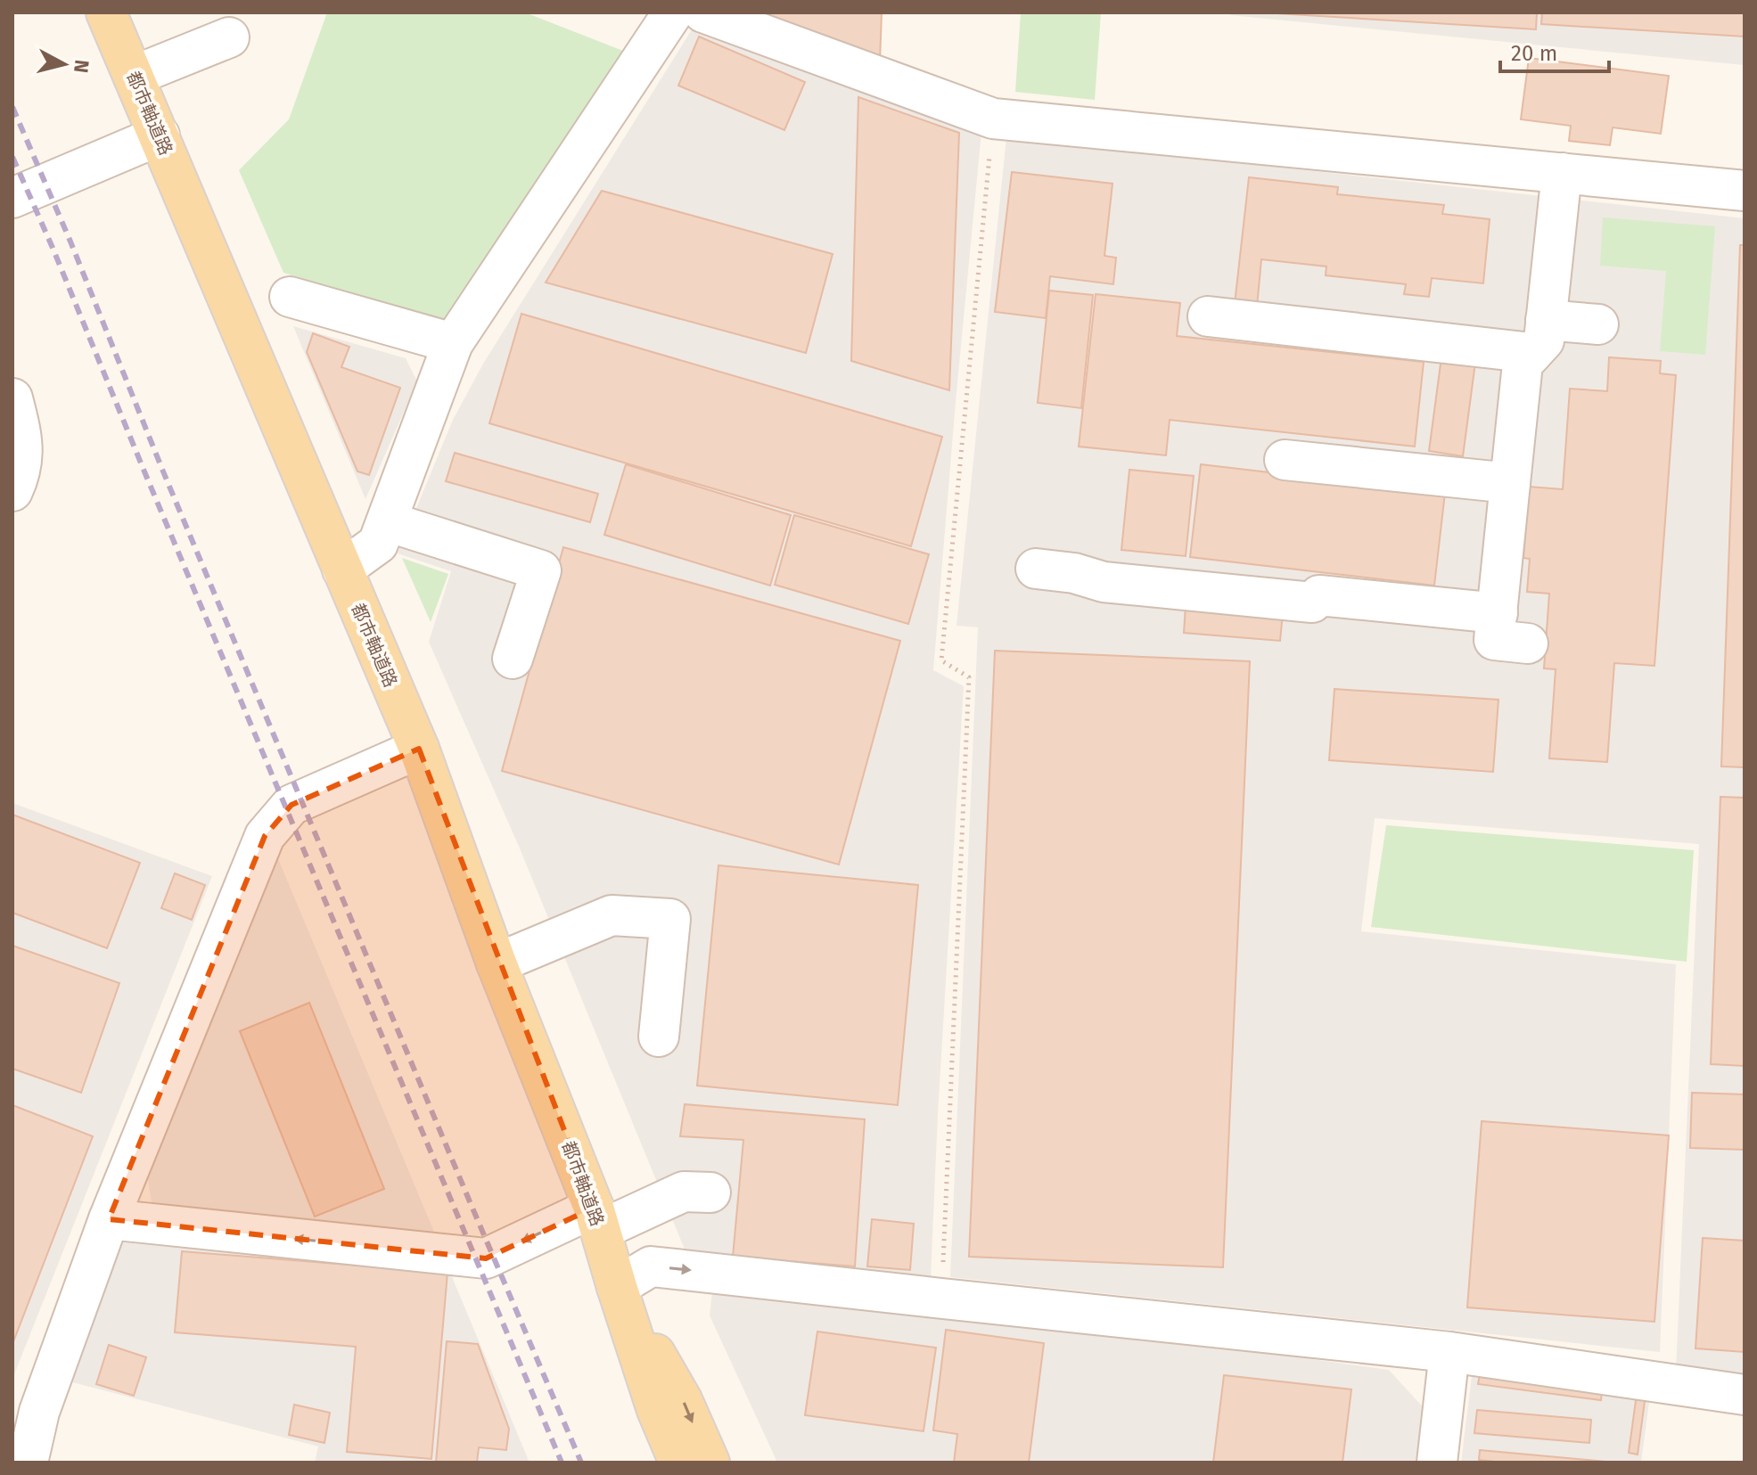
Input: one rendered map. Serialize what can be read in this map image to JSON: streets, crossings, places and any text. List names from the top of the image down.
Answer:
{
  "streets": {
    "main road": ["都市軸道路"]
  },
  "scale_bar": "20 m",
  "north": "right"
}
